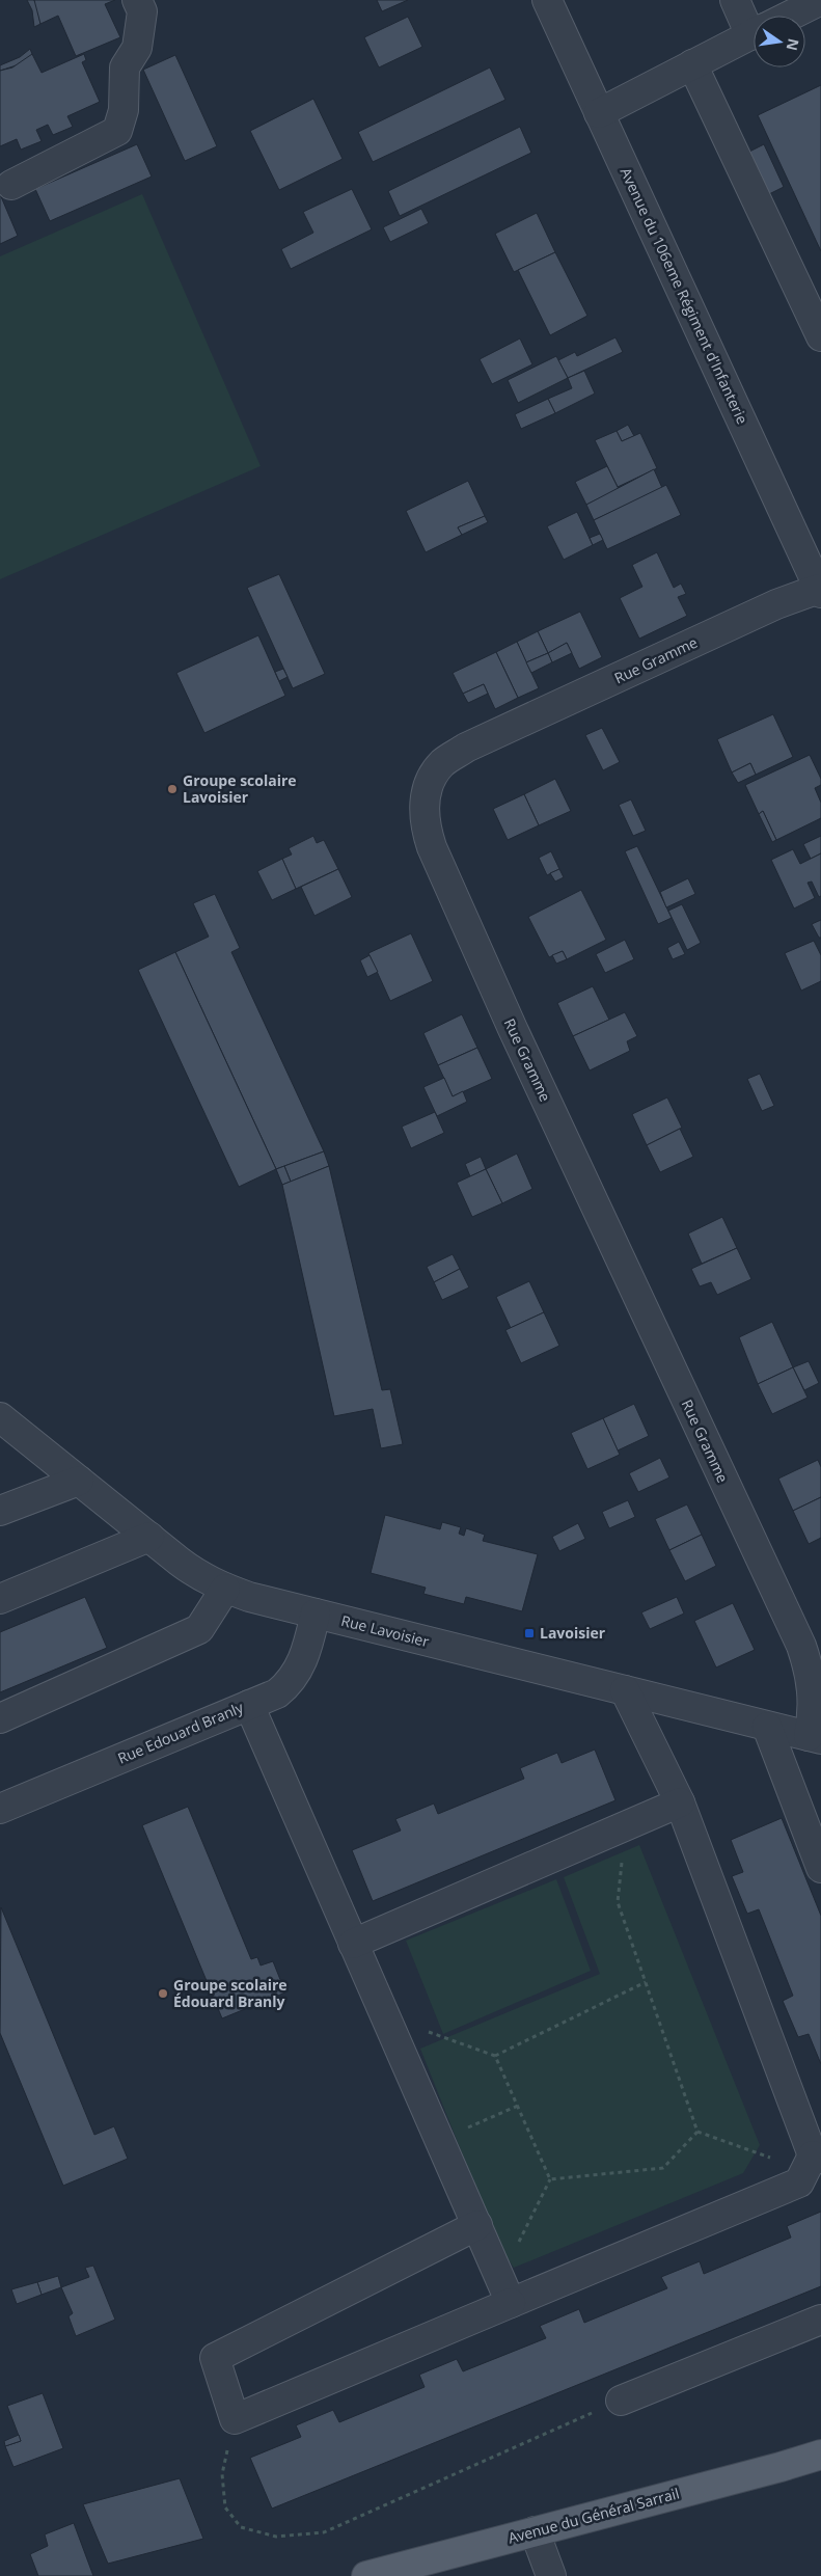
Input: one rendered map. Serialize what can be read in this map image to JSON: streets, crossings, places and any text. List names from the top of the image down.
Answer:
{
  "streets": {
    "main road": ["Avenue du Général Sarrail"],
    "street": [
      "Avenue du 106eme Régiment d'Infanterie",
      "Rue Gramme",
      "Rue Lavoisier",
      "Rue Edouard Branly"
    ]
  },
  "crossings": [
    ["Avenue du 106eme Régiment d'Infanterie", "Rue Gramme"],
    ["Rue Gramme", "Rue Lavoisier"],
    ["Rue Lavoisier", "Rue Edouard Branly"]
  ],
  "places": {
    "other": ["Groupe scolaire Lavoisier", "Groupe scolaire Édouard Branly"],
    "transit": ["Lavoisier"]
  },
  "north": "right"
}
